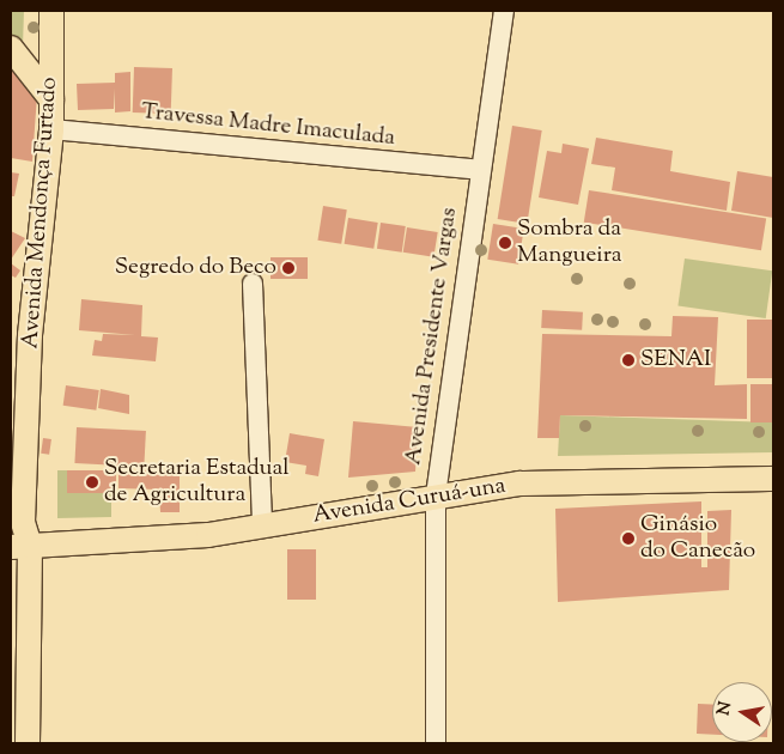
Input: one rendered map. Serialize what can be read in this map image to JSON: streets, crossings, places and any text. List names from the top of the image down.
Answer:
{
  "streets": {
    "main road": ["Avenida Mendonça Furtado", "Avenida Curuá-una"],
    "street": ["Travessa Madre Imaculada", "Avenida Presidente Vargas"]
  },
  "crossings": [
    ["Travessa Madre Imaculada", "Avenida Mendonça Furtado"],
    ["Travessa Madre Imaculada", "Avenida Presidente Vargas"],
    ["Avenida Mendonça Furtado", "Avenida Curuá-una"],
    ["Avenida Presidente Vargas", "Avenida Curuá-una"]
  ],
  "places": [
    "Sombra da Mangueira",
    "Segredo do Beco",
    "SENAI",
    "Secretaria Estadual de Agricultura",
    "Ginásio do Canecão"
  ],
  "north": "left"
}
